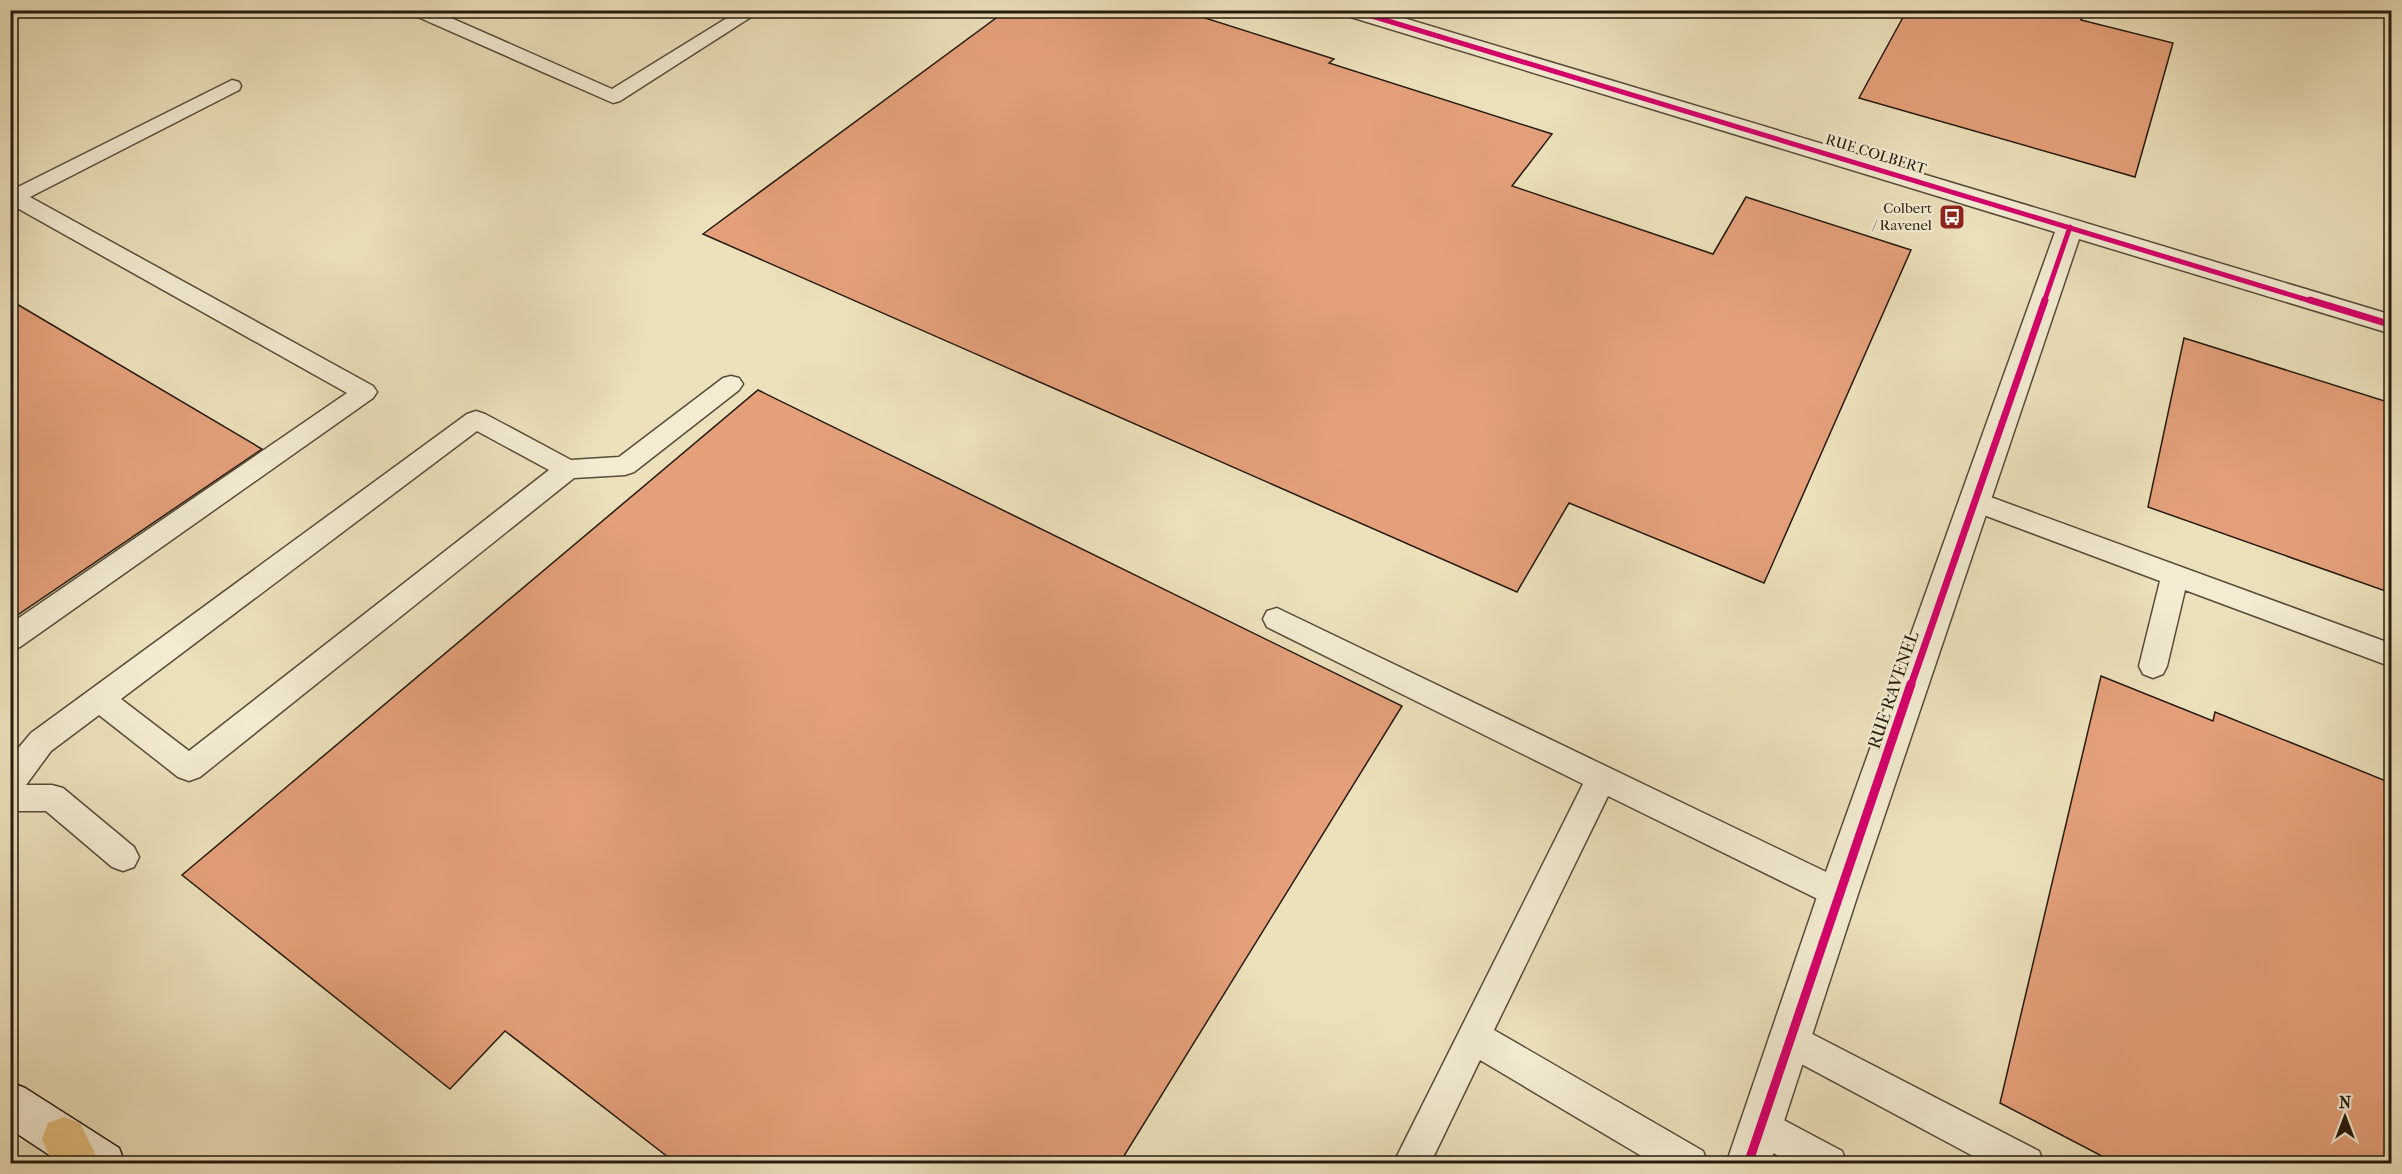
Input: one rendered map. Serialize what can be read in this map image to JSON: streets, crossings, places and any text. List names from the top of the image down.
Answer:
{
  "streets": {
    "street": ["RUE COLBERT", "RUE RAVENEL"]
  },
  "crossings": [
    ["RUE COLBERT", "RUE RAVENEL"]
  ],
  "places": {
    "bus stop": ["Colbert / Ravenel"]
  },
  "north": "top"
}
